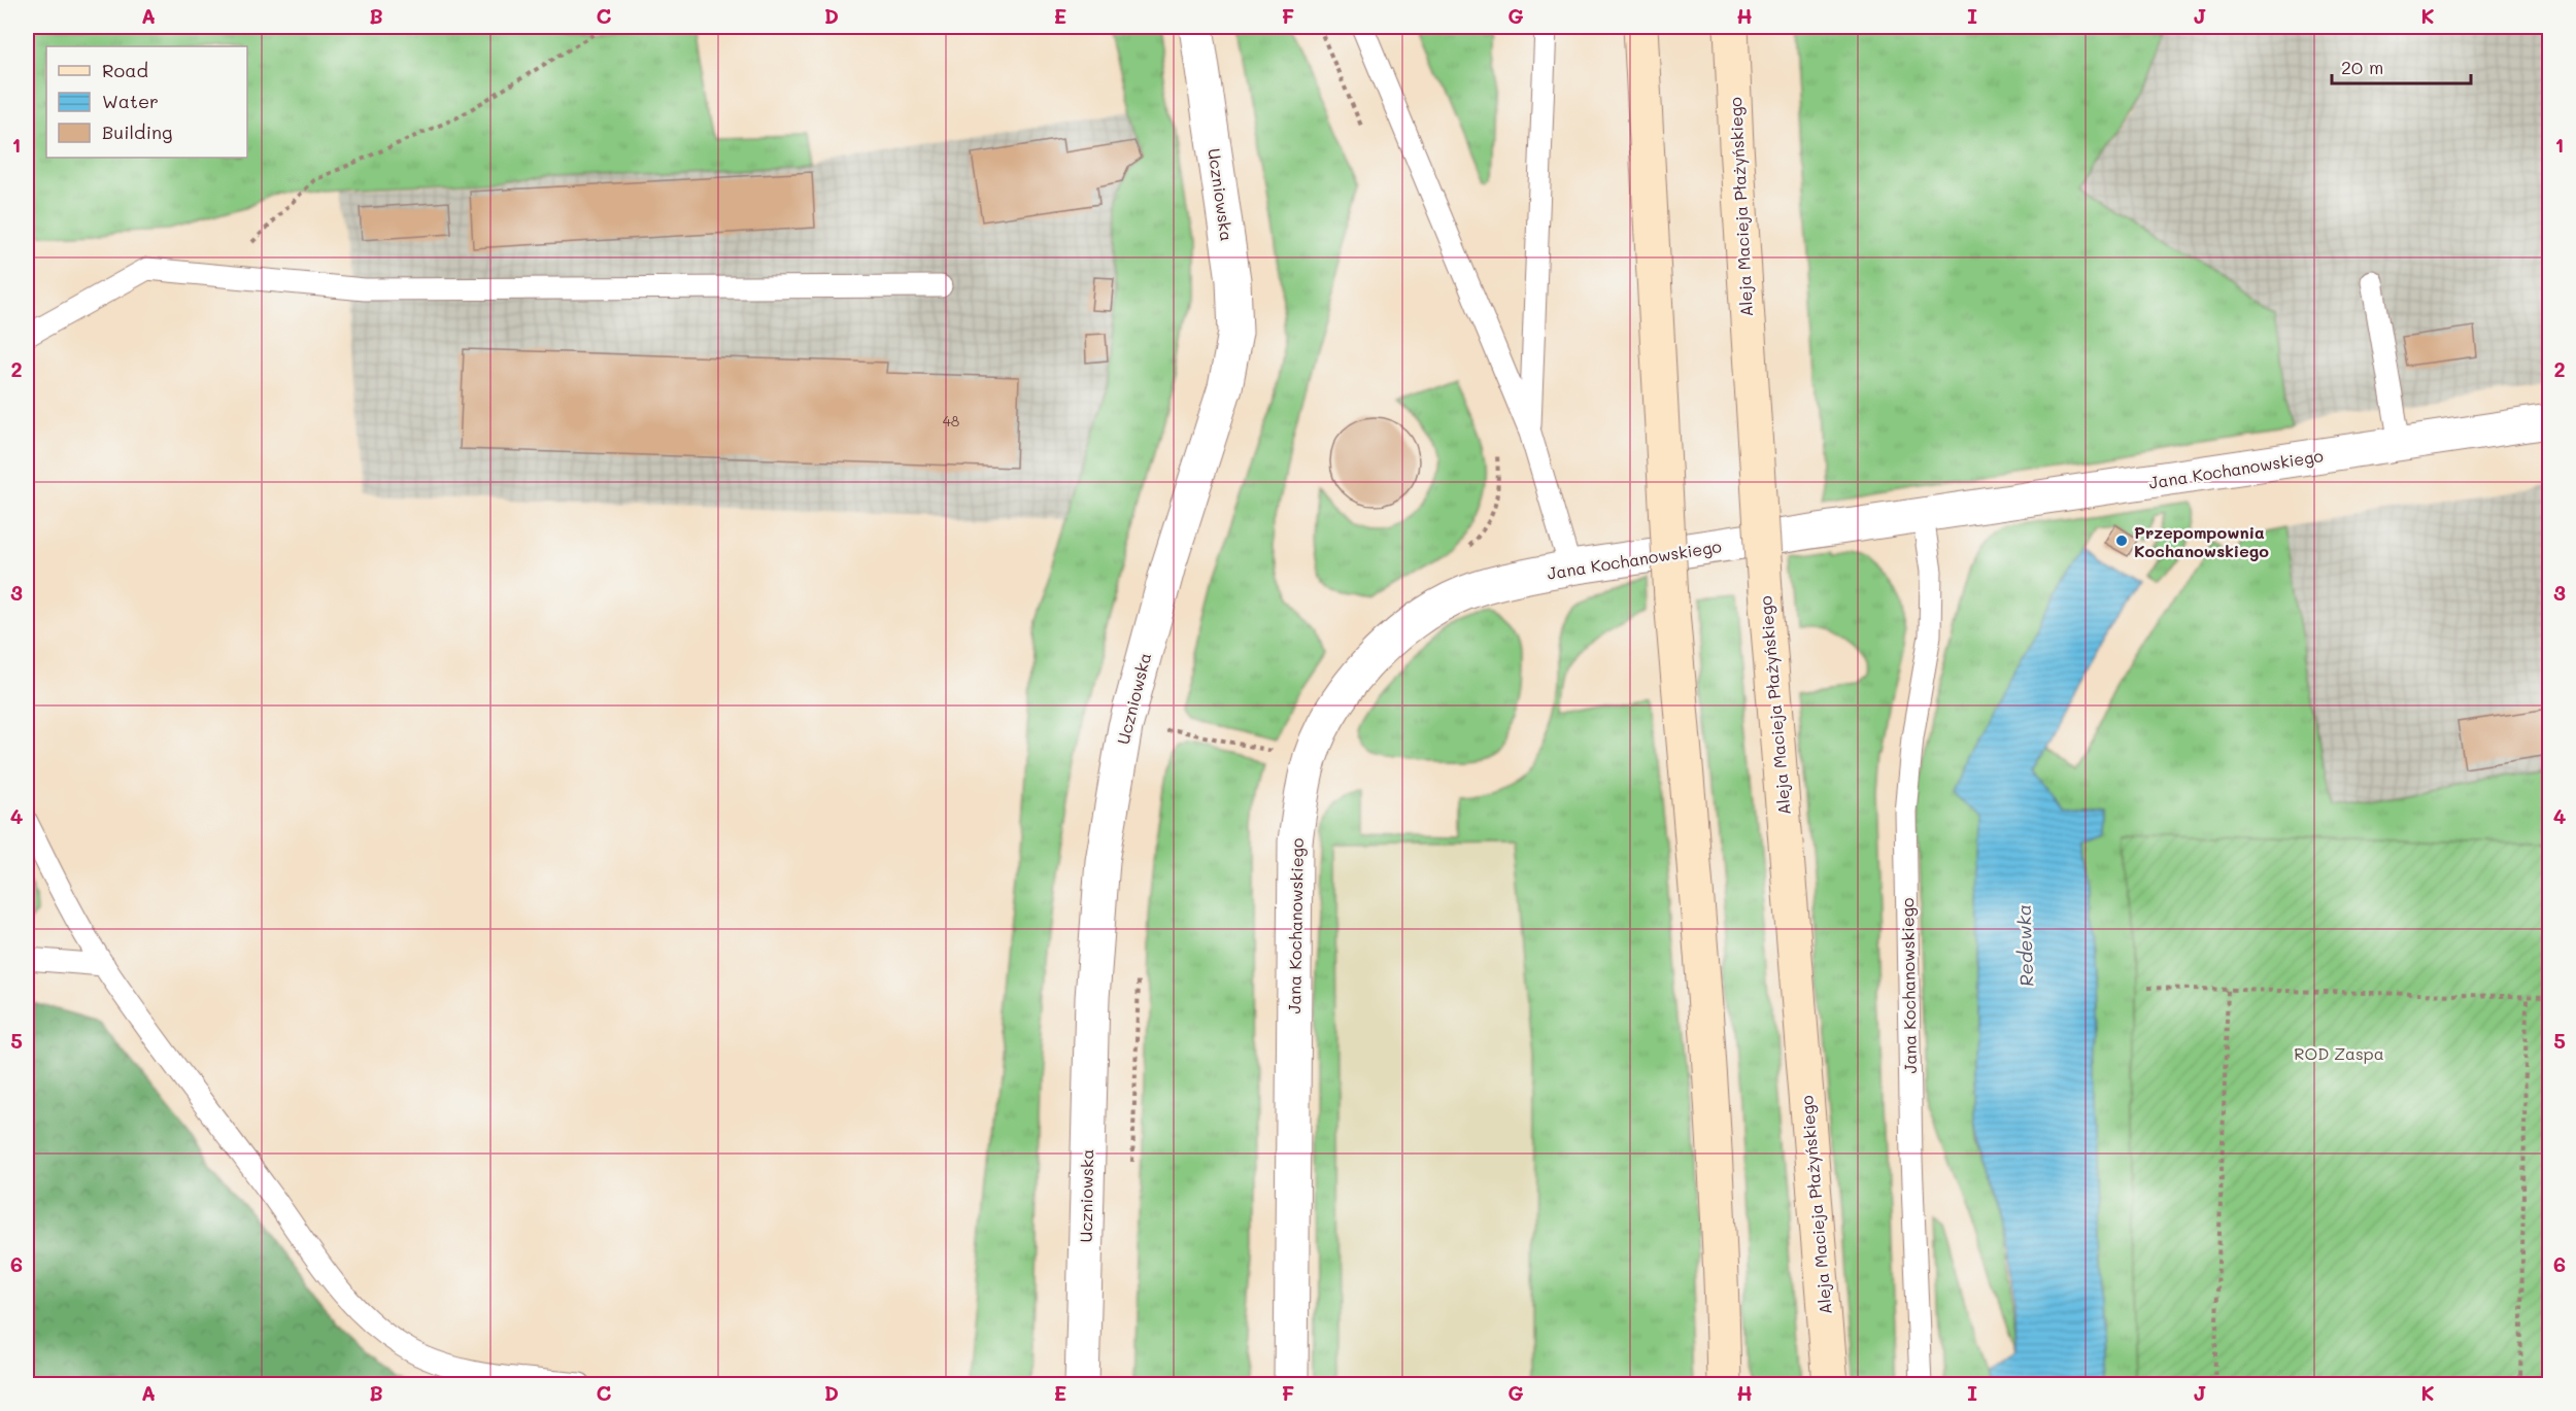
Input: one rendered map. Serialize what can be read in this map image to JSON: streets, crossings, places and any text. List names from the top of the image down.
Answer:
{
  "streets": {
    "main road": ["Aleja Macieja Płażyńskiego"],
    "street": ["Uczniowska", "Jana Kochanowskiego"]
  },
  "water": ["Redewka"],
  "parks": ["ROD Zaspa"],
  "places": ["Przepompownia Kochanowskiego"],
  "house_numbers": ["48"],
  "legend": ["Road", "Water", "Building"],
  "scale_bar": "20 m",
  "grid": {
    "columns": [
      "A",
      "B",
      "C",
      "D",
      "E",
      "F",
      "G",
      "H",
      "I",
      "J",
      "K"
    ],
    "rows": [
      "1",
      "2",
      "3",
      "4",
      "5",
      "6"
    ]
  }
}
